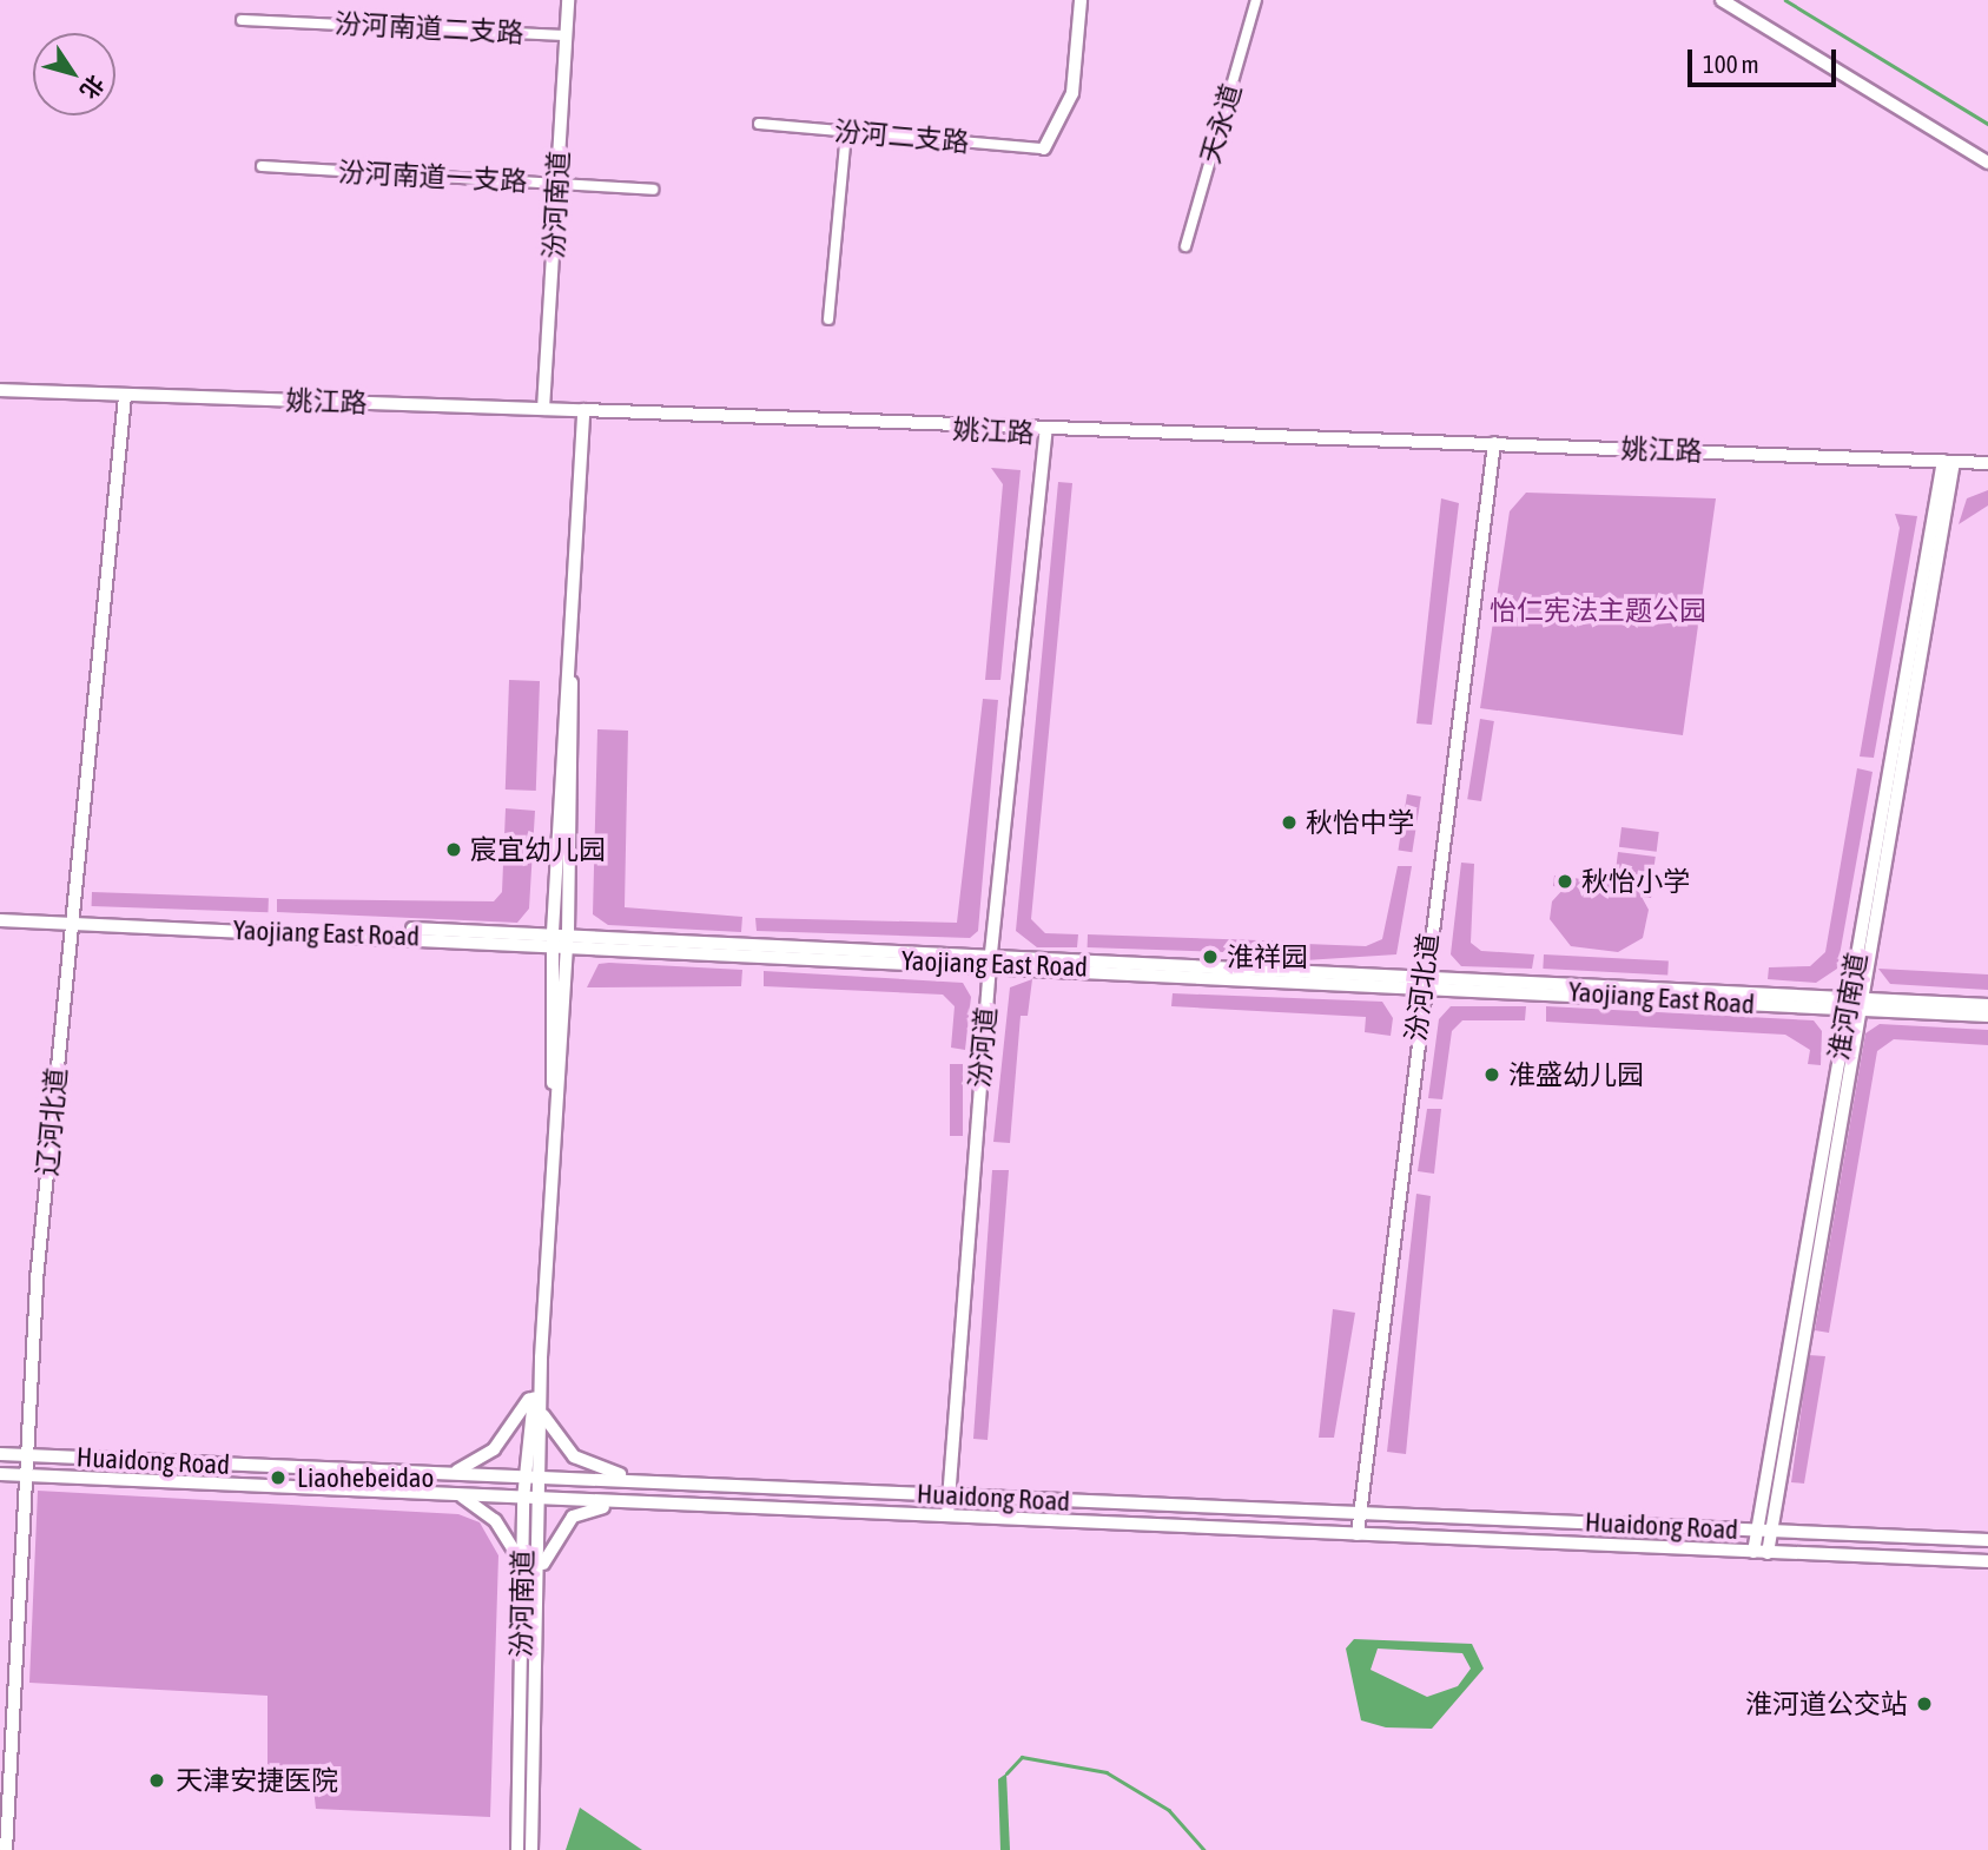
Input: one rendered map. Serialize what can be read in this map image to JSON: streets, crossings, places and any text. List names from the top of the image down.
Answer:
{
  "streets": {
    "main road": [
      "汾河南道",
      "姚江路",
      "汾河北道",
      "Huaidong Road"
    ],
    "street": [
      "汾河南道二支路",
      "天永道",
      "汾河二支路",
      "汾河南道一支路",
      "Yaojiang East Road",
      "淮河南道",
      "汾河道",
      "辽河北道"
    ]
  },
  "crossings": [
    ["汾河南道二支路", "汾河南道"],
    ["汾河南道一支路", "汾河南道"],
    ["汾河南道", "姚江路"],
    ["汾河南道", "Yaojiang East Road"],
    ["汾河南道", "Huaidong Road"],
    ["姚江路", "汾河北道"],
    ["姚江路", "淮河南道"],
    ["姚江路", "汾河道"],
    ["姚江路", "辽河北道"],
    ["Yaojiang East Road", "汾河北道"],
    ["Yaojiang East Road", "淮河南道"],
    ["Yaojiang East Road", "汾河道"],
    ["Yaojiang East Road", "辽河北道"],
    ["汾河北道", "Huaidong Road"],
    ["淮河南道", "Huaidong Road"],
    ["汾河道", "Huaidong Road"],
    ["辽河北道", "Huaidong Road"]
  ],
  "parks": ["怡仁宪法主题公园"],
  "places": [
    "秋怡中学",
    "宸宜幼儿园",
    "秋怡小学",
    "淮祥园",
    "淮盛幼儿园",
    "Liaohebeidao",
    "淮河道公交站",
    "天津安捷医院"
  ],
  "scale_bar": "100 m",
  "north": "bottom right"
}
